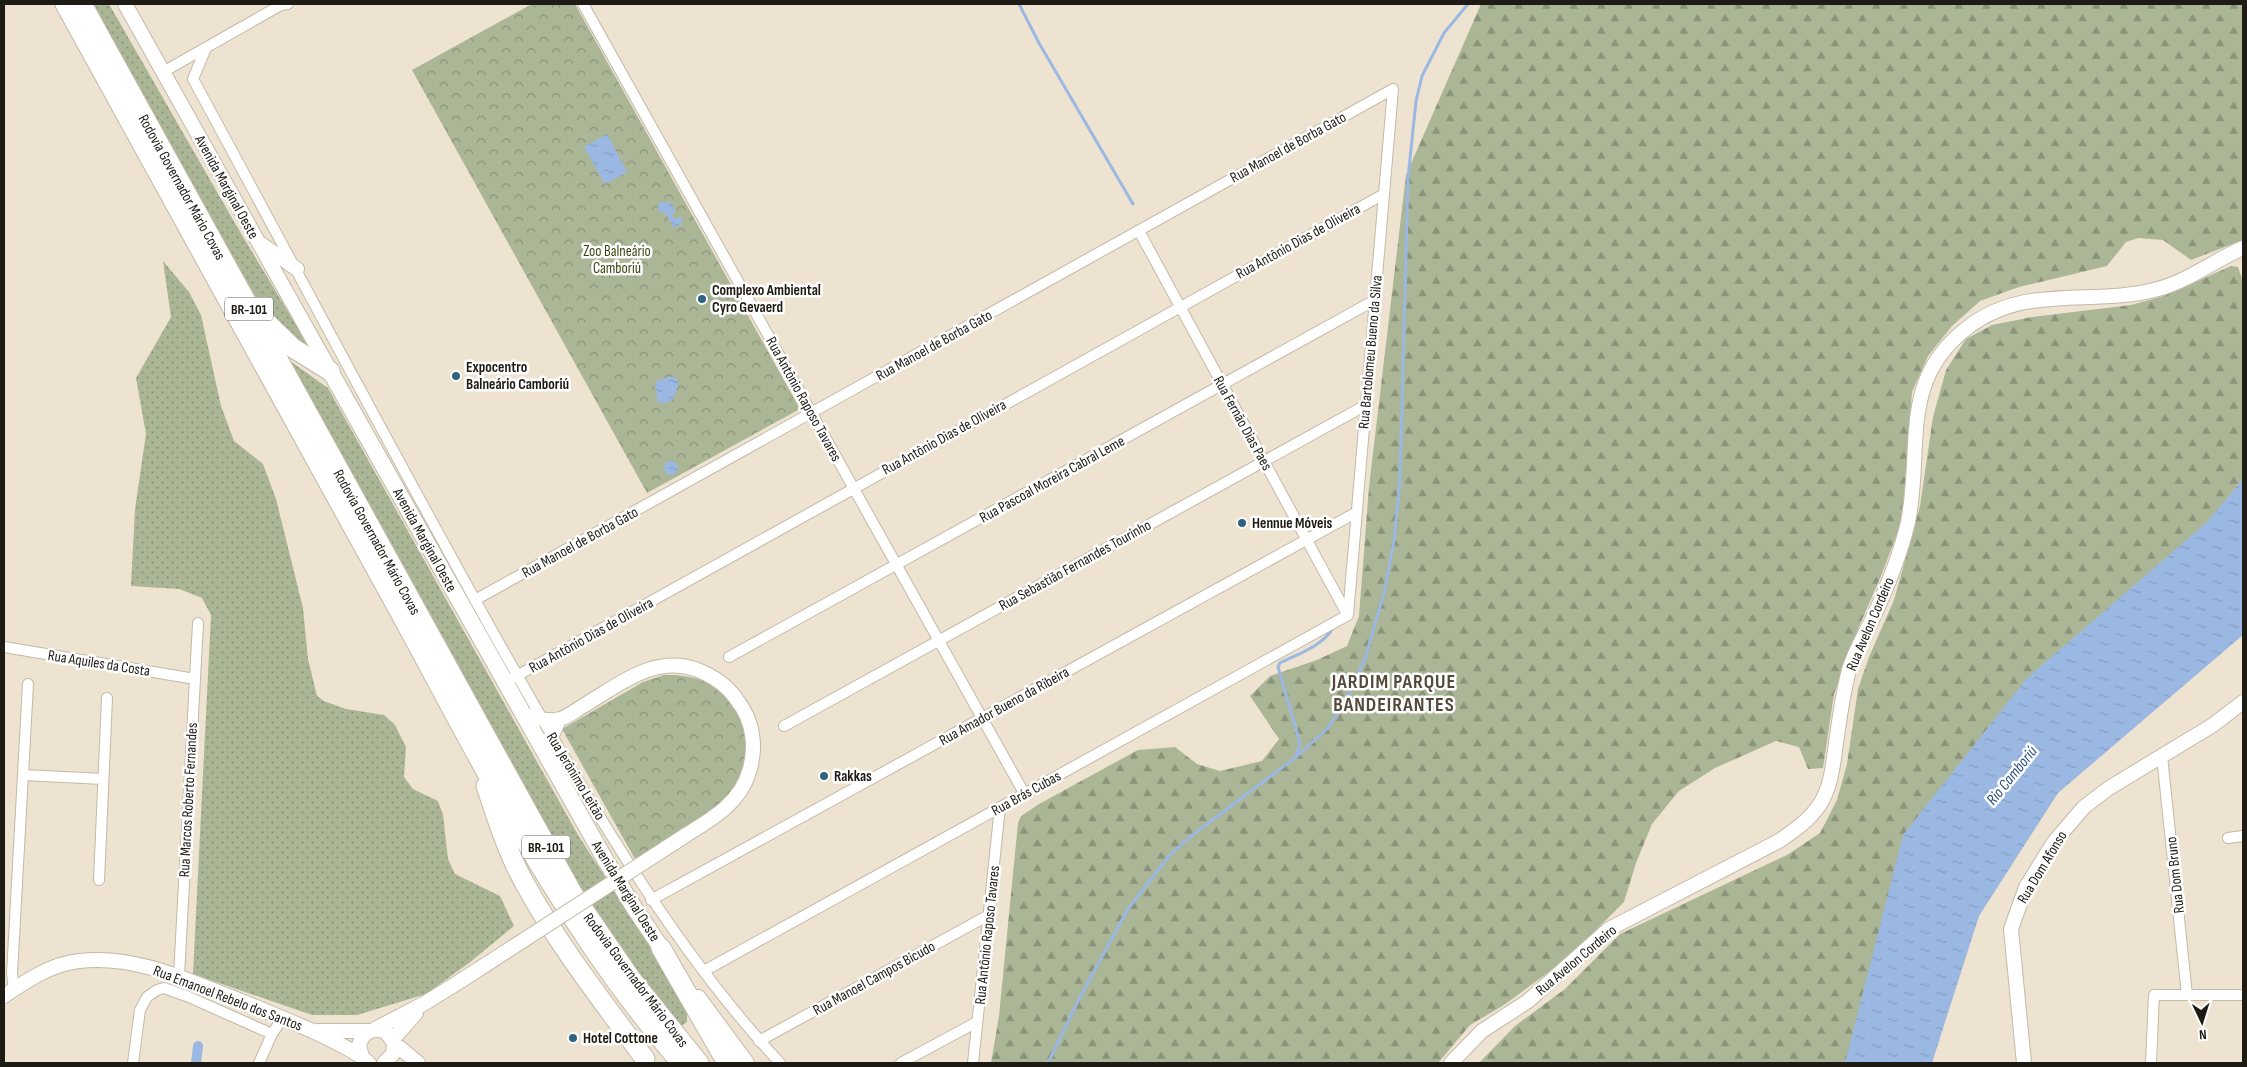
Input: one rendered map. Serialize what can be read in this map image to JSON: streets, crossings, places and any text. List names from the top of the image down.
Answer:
{
  "streets": {
    "highway": ["Rodovia Governador Mário Covas", "BR-101"],
    "main road": [
      "Avenida Marginal Oeste",
      "Rua Avelon Cordeiro",
      "Rua Dom Afonso",
      "Rua Emanoel Rebelo dos Santos"
    ],
    "street": [
      "Rua Manoel de Borba Gato",
      "Rua Antônio Dias de Oliveira",
      "Rua Bartolomeu Bueno da Silva",
      "Rua Antônio Raposo Tavares",
      "Rua Fernão Dias Paes",
      "Rua Pascoal Moreira Cabral Leme",
      "Rua Sebastião Fernandes Tourinho",
      "Rua Aquiles da Costa",
      "Rua Amador Bueno da Ribeira",
      "Rua Jerônimo Leitão",
      "Rua Brás Cubas",
      "Rua Marcos Roberto Fernandes",
      "Rua Dom Bruno",
      "Rua Manoel Campos Bicudo"
    ]
  },
  "crossings": [
    ["Rua Manoel de Borba Gato", "Rua Bartolomeu Bueno da Silva"],
    ["Rua Manoel de Borba Gato", "Rua Antônio Raposo Tavares"],
    ["Rua Manoel de Borba Gato", "Rua Fernão Dias Paes"],
    ["Rua Manoel de Borba Gato", "Rua Jerônimo Leitão"],
    ["Avenida Marginal Oeste", "Rua Antônio Dias de Oliveira"],
    ["Avenida Marginal Oeste", "Rua Jerônimo Leitão"],
    ["Rua Antônio Dias de Oliveira", "Rua Bartolomeu Bueno da Silva"],
    ["Rua Antônio Dias de Oliveira", "Rua Antônio Raposo Tavares"],
    ["Rua Antônio Dias de Oliveira", "Rua Fernão Dias Paes"],
    ["Rua Antônio Dias de Oliveira", "Rua Jerônimo Leitão"],
    ["Rua Bartolomeu Bueno da Silva", "Rua Fernão Dias Paes"],
    ["Rua Bartolomeu Bueno da Silva", "Rua Pascoal Moreira Cabral Leme"],
    ["Rua Bartolomeu Bueno da Silva", "Rua Sebastião Fernandes Tourinho"],
    ["Rua Bartolomeu Bueno da Silva", "Rua Amador Bueno da Ribeira"],
    ["Rua Bartolomeu Bueno da Silva", "Rua Brás Cubas"],
    ["Rua Antônio Raposo Tavares", "Rua Pascoal Moreira Cabral Leme"],
    ["Rua Antônio Raposo Tavares", "Rua Sebastião Fernandes Tourinho"],
    ["Rua Antônio Raposo Tavares", "Rua Amador Bueno da Ribeira"],
    ["Rua Antônio Raposo Tavares", "Rua Brás Cubas"],
    ["Rua Antônio Raposo Tavares", "Rua Manoel Campos Bicudo"],
    ["Rua Fernão Dias Paes", "Rua Pascoal Moreira Cabral Leme"],
    ["Rua Fernão Dias Paes", "Rua Sebastião Fernandes Tourinho"],
    ["Rua Fernão Dias Paes", "Rua Amador Bueno da Ribeira"],
    ["Rua Fernão Dias Paes", "Rua Brás Cubas"],
    ["Rua Aquiles da Costa", "Rua Marcos Roberto Fernandes"],
    ["Rua Amador Bueno da Ribeira", "Rua Jerônimo Leitão"],
    ["Rua Jerônimo Leitão", "Rua Brás Cubas"],
    ["Rua Jerônimo Leitão", "Rua Manoel Campos Bicudo"],
    ["Rua Marcos Roberto Fernandes", "Rua Emanoel Rebelo dos Santos"],
    ["Rua Dom Afonso", "Rua Dom Bruno"]
  ],
  "districts": ["JARDIM PARQUE BANDEIRANTES"],
  "water": ["Rio Camboriú"],
  "parks": ["Zoo Balneário Camboriú"],
  "places": [
    "Complexo Ambiental Cyro Gevaerd",
    "Expocentro Balneário Camboriú",
    "Hennue Móveis",
    "Rakkas",
    "Hotel Cottone"
  ],
  "north": "bottom"
}
